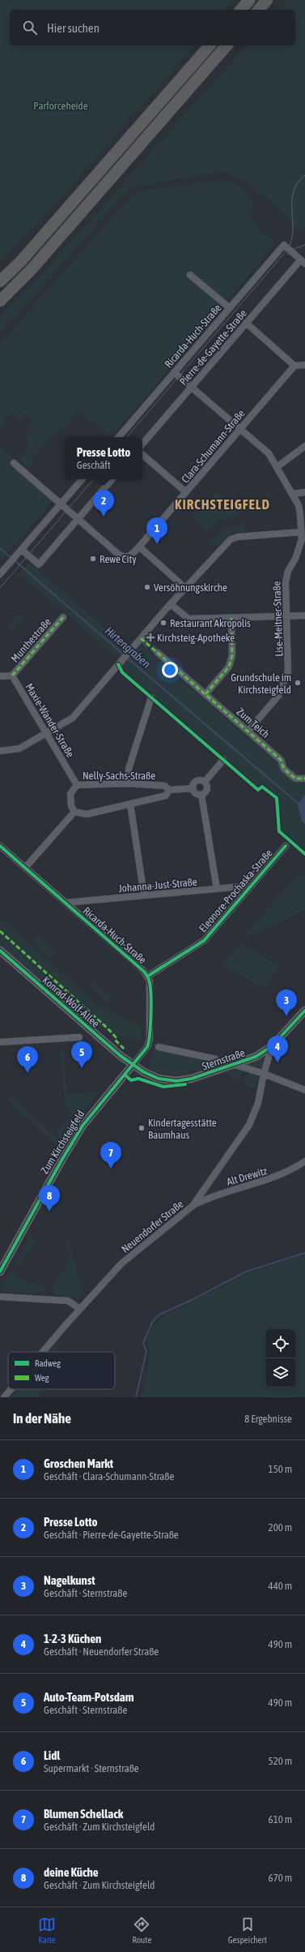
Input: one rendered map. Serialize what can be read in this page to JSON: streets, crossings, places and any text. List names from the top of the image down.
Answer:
{
  "streets": {
    "street": [
      "Ricarda-Huch-Straße",
      "Pierre-de-Gayette-Straße",
      "Clara-Schumann-Straße",
      "Lise-Meitner-Straße",
      "Munthestraße",
      "Maxie-Wander-Straße",
      "Zum Teich",
      "Nelly-Sachs-Straße",
      "Johanna-Just-Straße",
      "Eleonore-Prochaska-Straße",
      "Konrad-Wolf-Allee",
      "Sternstraße",
      "Zum Kirchsteigfeld",
      "Alt Drewitz",
      "Neuendorfer Straße"
    ]
  },
  "crossings": [
    ["Ricarda-Huch-Straße", "Pierre-de-Gayette-Straße"],
    ["Ricarda-Huch-Straße", "Lise-Meitner-Straße"],
    ["Ricarda-Huch-Straße", "Johanna-Just-Straße"],
    ["Ricarda-Huch-Straße", "Eleonore-Prochaska-Straße"],
    ["Ricarda-Huch-Straße", "Konrad-Wolf-Allee"],
    ["Ricarda-Huch-Straße", "Sternstraße"],
    ["Ricarda-Huch-Straße", "Zum Kirchsteigfeld"],
    ["Pierre-de-Gayette-Straße", "Lise-Meitner-Straße"],
    ["Clara-Schumann-Straße", "Lise-Meitner-Straße"],
    ["Lise-Meitner-Straße", "Zum Teich"],
    ["Munthestraße", "Maxie-Wander-Straße"],
    ["Maxie-Wander-Straße", "Nelly-Sachs-Straße"],
    ["Johanna-Just-Straße", "Eleonore-Prochaska-Straße"],
    ["Konrad-Wolf-Allee", "Sternstraße"],
    ["Konrad-Wolf-Allee", "Zum Kirchsteigfeld"],
    ["Sternstraße", "Zum Kirchsteigfeld"],
    ["Sternstraße", "Neuendorfer Straße"],
    ["Alt Drewitz", "Neuendorfer Straße"]
  ],
  "districts": ["KIRCHSTEIGFELD"],
  "water": ["Hirtengraben"],
  "parks": ["Parforceheide"],
  "places": {
    "other": [
      "Rewe City",
      "Versöhnungskirche",
      "Restaurant Akropolis",
      "Grundschule im Kirchsteigfeld",
      "Kindertagesstätte Baumhaus"
    ],
    "health": ["Kirchsteig-Apotheke"]
  },
  "legend": ["Radweg", "Weg"],
  "page": {
    "search": "Hier suchen",
    "popup": ["Presse Lotto", "Geschäft"],
    "pins": [
      "2",
      "1",
      "3",
      "4",
      "5",
      "6",
      "7",
      "8"
    ],
    "heading": ["In der Nähe", "8 Ergebnisse"],
    "list": [
      {
        "mark": "1",
        "name": "Groschen Markt",
        "note": "Geschäft · Clara-Schumann-Straße",
        "value": "150 m"
      },
      {
        "mark": "2",
        "name": "Presse Lotto",
        "note": "Geschäft · Pierre-de-Gayette-Straße",
        "value": "200 m"
      },
      {
        "mark": "3",
        "name": "Nagelkunst",
        "note": "Geschäft · Sternstraße",
        "value": "440 m"
      },
      {
        "mark": "4",
        "name": "1-2-3 Küchen",
        "note": "Geschäft · Neuendorfer Straße",
        "value": "490 m"
      },
      {
        "mark": "5",
        "name": "Auto-Team-Potsdam",
        "note": "Geschäft · Sternstraße",
        "value": "490 m"
      },
      {
        "mark": "6",
        "name": "Lidl",
        "note": "Supermarkt · Sternstraße",
        "value": "520 m"
      },
      {
        "mark": "7",
        "name": "Blumen Schellack",
        "note": "Geschäft · Zum Kirchsteigfeld",
        "value": "610 m"
      },
      {
        "mark": "8",
        "name": "deine Küche",
        "note": "Geschäft · Zum Kirchsteigfeld",
        "value": "670 m"
      }
    ],
    "nav": ["Karte", "Route", "Gespeichert"]
  }
}
